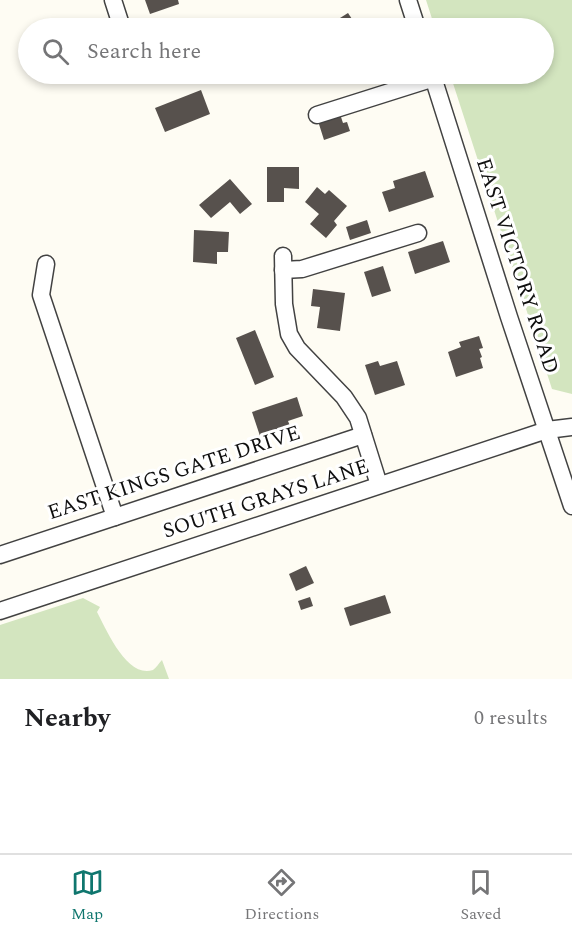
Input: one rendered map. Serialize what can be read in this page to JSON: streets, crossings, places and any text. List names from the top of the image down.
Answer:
{
  "streets": {
    "street": ["EAST VICTORY ROAD", "EAST KINGS GATE DRIVE", "SOUTH GRAYS LANE"]
  },
  "crossings": [
    ["EAST VICTORY ROAD", "SOUTH GRAYS LANE"]
  ],
  "page": {
    "search": "Search here",
    "heading": ["Nearby", "0 results"],
    "nav": ["Map", "Directions", "Saved"]
  }
}
